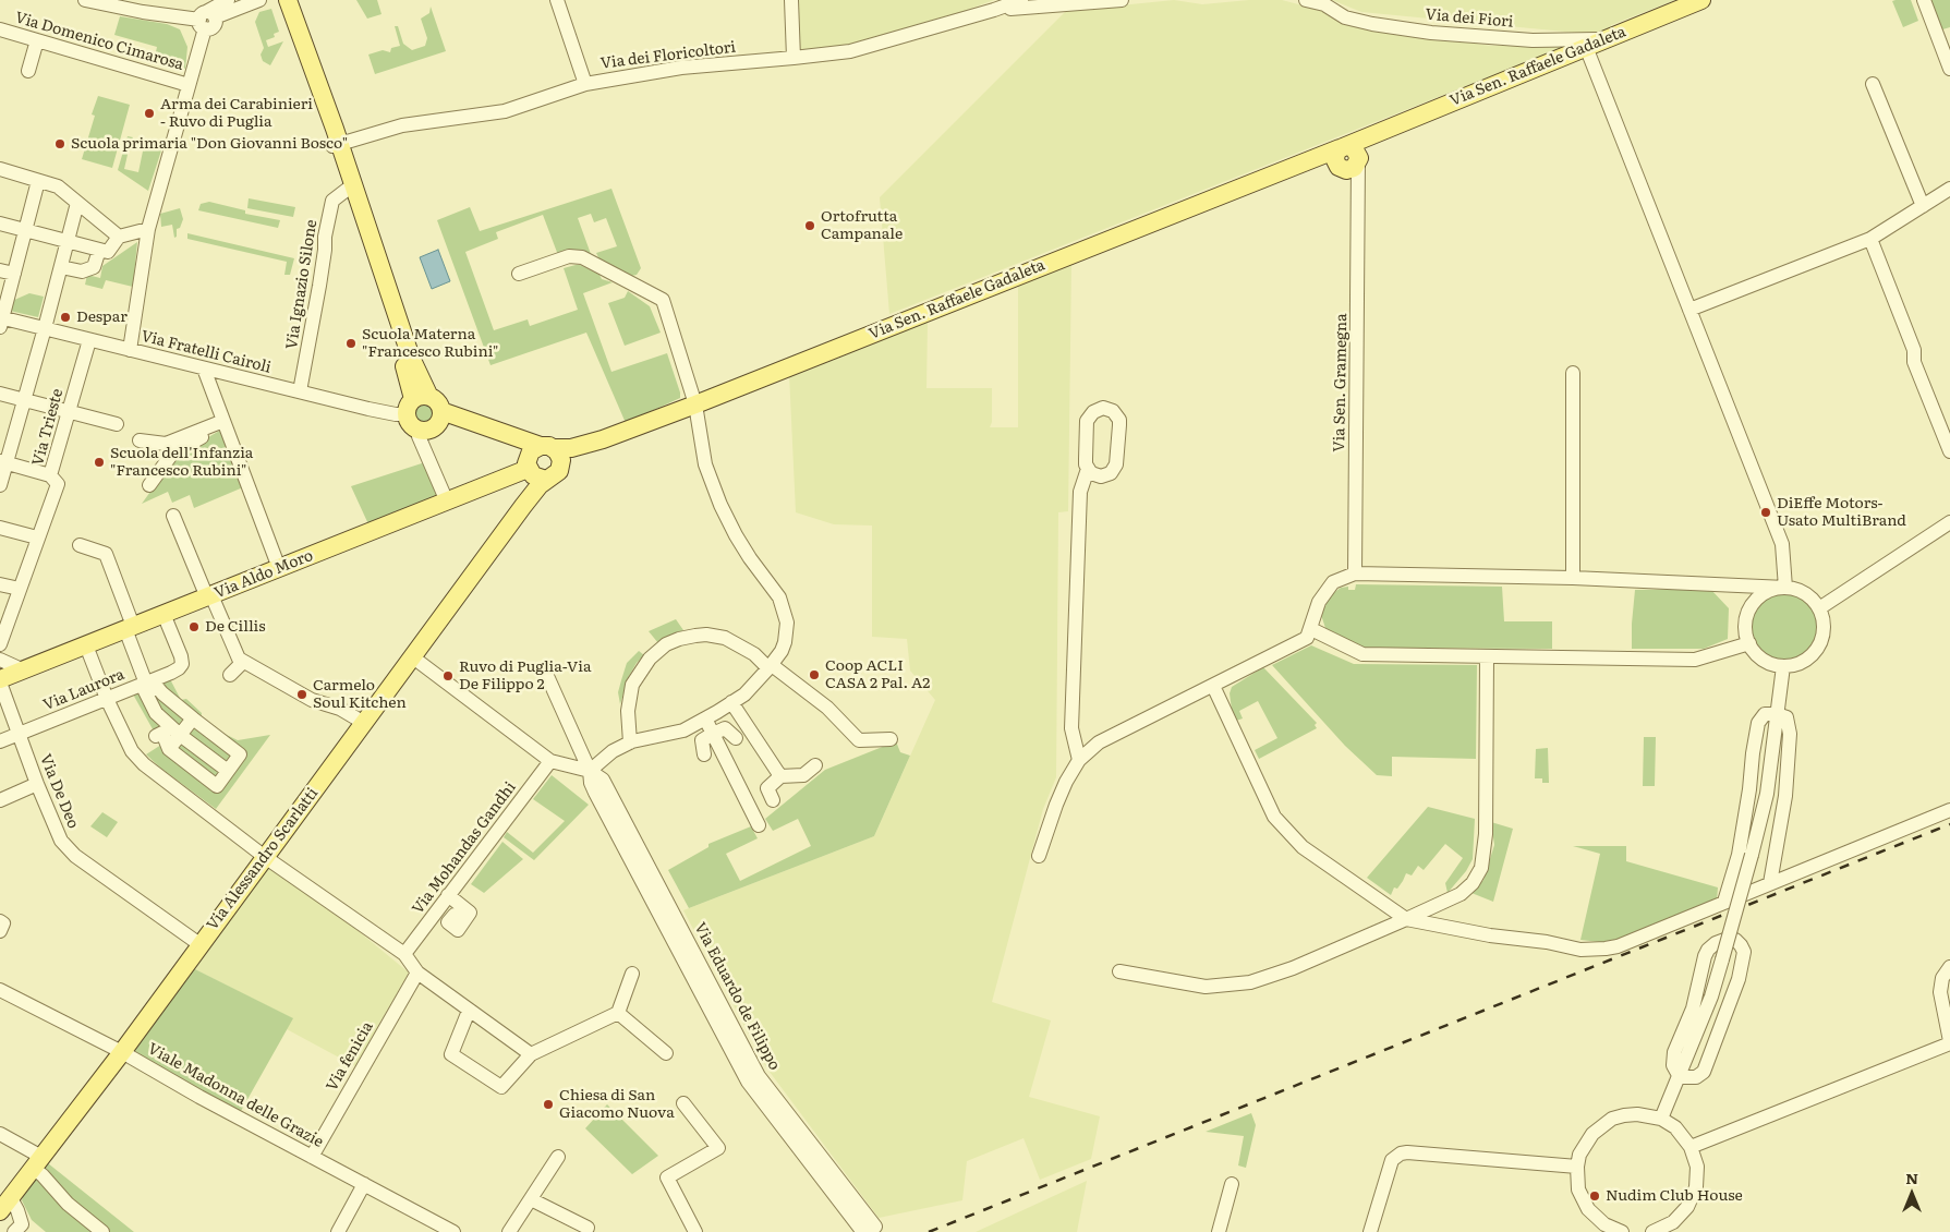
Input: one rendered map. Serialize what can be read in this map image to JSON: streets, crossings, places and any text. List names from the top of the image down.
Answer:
{
  "streets": {
    "main road": ["Via Sen. Raffaele Gadaleta", "Via Aldo Moro", "Via Alessandro Scarlatti"],
    "street": [
      "Via dei Fiori",
      "Via Domenico Cimarosa",
      "Via dei Floricoltori",
      "Via Ignazio Silone",
      "Via Fratelli Cairoli",
      "Via Sen. Gramegna",
      "Via Trieste",
      "Via Laurora",
      "Via De Deo",
      "Via Mohandas Gandhi",
      "Via Eduardo de Filippo",
      "Via fenicia",
      "Viale Madonna delle Grazie"
    ]
  },
  "crossings": [
    ["Via dei Fiori", "Via Sen. Raffaele Gadaleta"],
    ["Via Sen. Raffaele Gadaleta", "Via Sen. Gramegna"],
    ["Via Sen. Raffaele Gadaleta", "Via Aldo Moro"],
    ["Via Sen. Raffaele Gadaleta", "Via Alessandro Scarlatti"],
    ["Via Ignazio Silone", "Via Fratelli Cairoli"],
    ["Via Fratelli Cairoli", "Via Trieste"],
    ["Via Aldo Moro", "Via Laurora"],
    ["Via Aldo Moro", "Via De Deo"],
    ["Via Aldo Moro", "Via Alessandro Scarlatti"],
    ["Via Laurora", "Via De Deo"],
    ["Via De Deo", "Via Alessandro Scarlatti"],
    ["Via Mohandas Gandhi", "Via Eduardo de Filippo"],
    ["Via Alessandro Scarlatti", "Via Eduardo de Filippo"],
    ["Via Alessandro Scarlatti", "Viale Madonna delle Grazie"],
    ["Via fenicia", "Viale Madonna delle Grazie"]
  ],
  "places": [
    "Arma dei Carabinieri - Ruvo di Puglia",
    "Scuola primaria \"Don Giovanni Bosco\"",
    "Ortofrutta Campanale",
    "Despar",
    "Scuola Materna \"Francesco Rubini\"",
    "Scuola dell'Infanzia \"Francesco Rubini\"",
    "DiEffe Motors- Usato MultiBrand",
    "De Cillis",
    "Coop ACLI CASA 2 Pal. A2",
    "Ruvo di Puglia-Via De Filippo 2",
    "Carmelo Soul Kitchen",
    "Chiesa di San Giacomo Nuova",
    "Nudim Club House"
  ],
  "north": "top"
}
